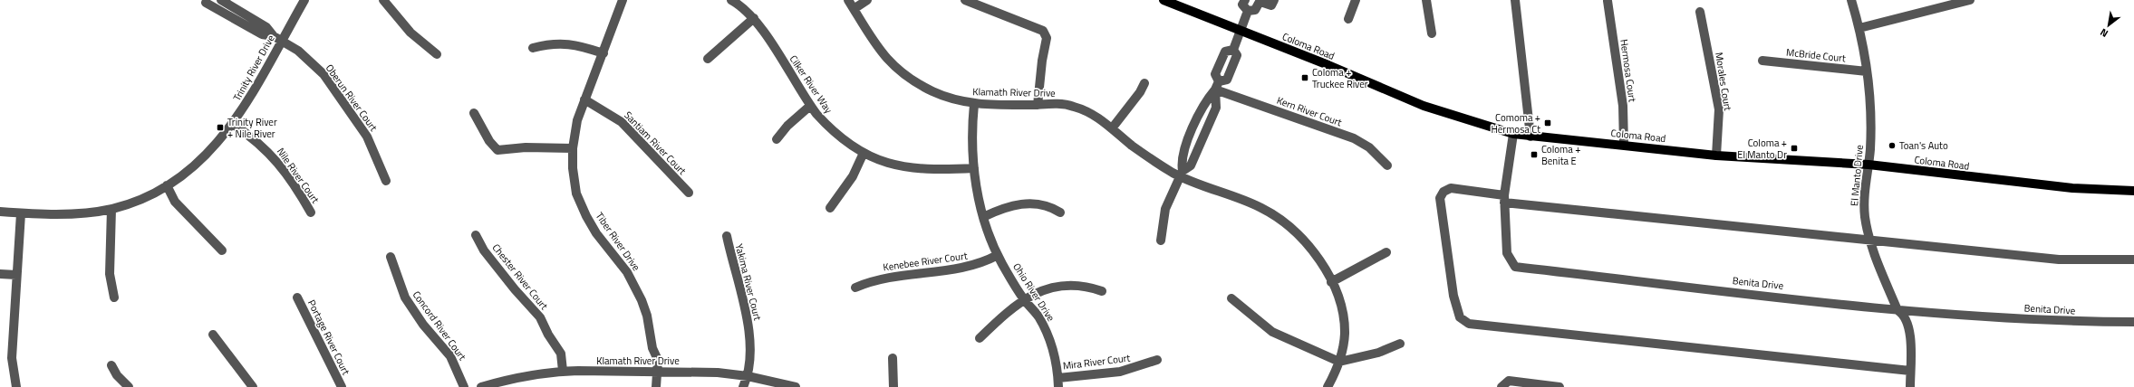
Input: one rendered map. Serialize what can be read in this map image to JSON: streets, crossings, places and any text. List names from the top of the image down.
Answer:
{
  "streets": {
    "main road": ["Coloma Road"],
    "street": [
      "McBride Court",
      "Trinity River Drive",
      "Hermosa Court",
      "Morales Court",
      "Cilker River Way",
      "Klamath River Drive",
      "Oberun River Court",
      "Kern River Court",
      "Santiam River Court",
      "Nile River Court",
      "El Manto Drive",
      "Tiber River Drive",
      "Kenebee River Court",
      "Chester River Court",
      "Yakima River Court",
      "Benita Drive",
      "Ohio River Drive",
      "Concord River Court",
      "Portage River Court",
      "Mira River Court"
    ]
  },
  "crossings": [
    ["Coloma Road", "Hermosa Court"],
    ["Coloma Road", "Morales Court"],
    ["Coloma Road", "El Manto Drive"],
    ["Coloma Road", "Benita Drive"],
    ["McBride Court", "El Manto Drive"],
    ["Trinity River Drive", "Oberun River Court"],
    ["Trinity River Drive", "Nile River Court"],
    ["Cilker River Way", "Ohio River Drive"],
    ["Klamath River Drive", "Tiber River Drive"],
    ["Klamath River Drive", "Chester River Court"],
    ["Klamath River Drive", "Yakima River Court"],
    ["Klamath River Drive", "Ohio River Drive"],
    ["Santiam River Court", "Tiber River Drive"],
    ["El Manto Drive", "Benita Drive"],
    ["Kenebee River Court", "Ohio River Drive"],
    ["Ohio River Drive", "Mira River Court"]
  ],
  "places": {
    "transit": [
      "Coloma + Truckee River",
      "Comoma + Hermosa Ct",
      "Trinity River + Nile River",
      "Coloma + El Manto Dr",
      "Coloma + Benita E"
    ],
    "other": ["Toan's Auto"]
  },
  "north": "bottom left"
}
